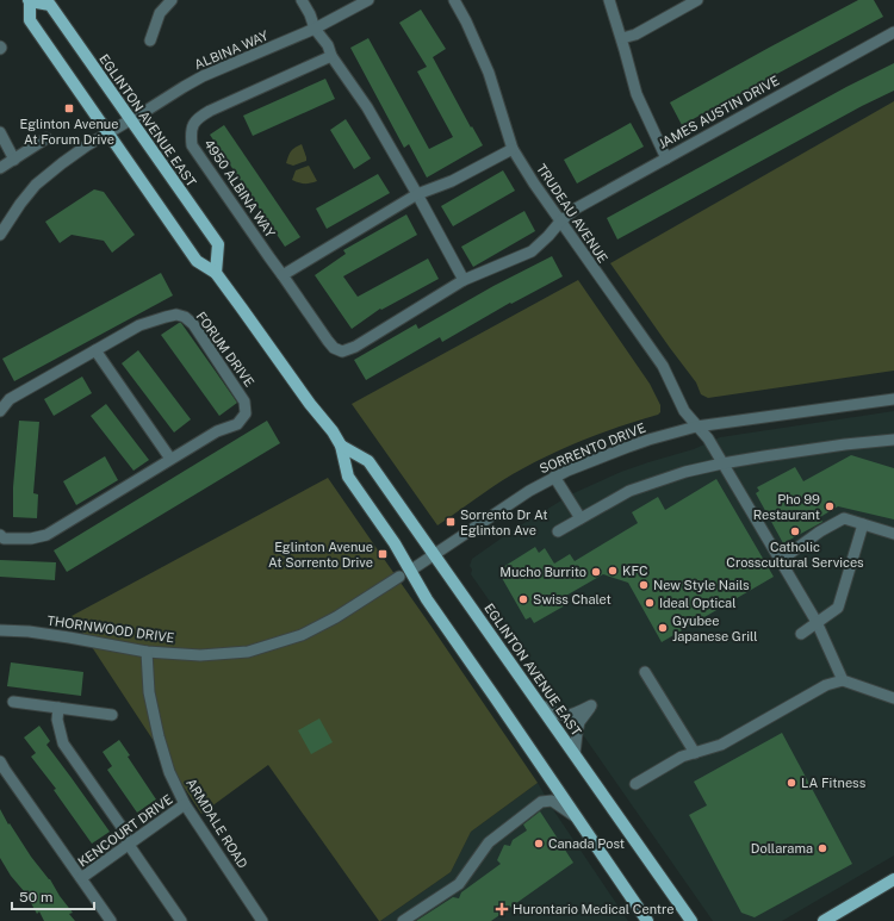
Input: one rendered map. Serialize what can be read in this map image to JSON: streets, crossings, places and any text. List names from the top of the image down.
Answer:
{
  "streets": {
    "main road": ["EGLINTON AVENUE EAST"],
    "street": [
      "ALBINA WAY",
      "JAMES AUSTIN DRIVE",
      "4950 ALBINA WAY",
      "TRUDEAU AVENUE",
      "FORUM DRIVE",
      "SORRENTO DRIVE",
      "THORNWOOD DRIVE",
      "ARMDALE ROAD",
      "KENCOURT DRIVE"
    ]
  },
  "crossings": [
    ["ALBINA WAY", "EGLINTON AVENUE EAST"],
    ["JAMES AUSTIN DRIVE", "4950 ALBINA WAY"],
    ["JAMES AUSTIN DRIVE", "TRUDEAU AVENUE"],
    ["EGLINTON AVENUE EAST", "SORRENTO DRIVE"],
    ["EGLINTON AVENUE EAST", "THORNWOOD DRIVE"],
    ["4950 ALBINA WAY", "TRUDEAU AVENUE"],
    ["TRUDEAU AVENUE", "SORRENTO DRIVE"],
    ["SORRENTO DRIVE", "THORNWOOD DRIVE"],
    ["THORNWOOD DRIVE", "ARMDALE ROAD"],
    ["ARMDALE ROAD", "KENCOURT DRIVE"]
  ],
  "places": {
    "transit": ["Eglinton Avenue At Forum Drive", "Sorrento Dr At Eglinton Ave", "Eglinton Avenue At Sorrento Drive"],
    "other": [
      "Pho 99 Restaurant",
      "Catholic Crosscultural Services",
      "KFC",
      "Mucho Burrito",
      "New Style Nails",
      "Swiss Chalet",
      "Ideal Optical",
      "Gyubee Japanese Grill",
      "LA Fitness",
      "Canada Post",
      "Dollarama"
    ],
    "health": ["Hurontario Medical Centre"]
  },
  "scale_bar": "50 m"
}
